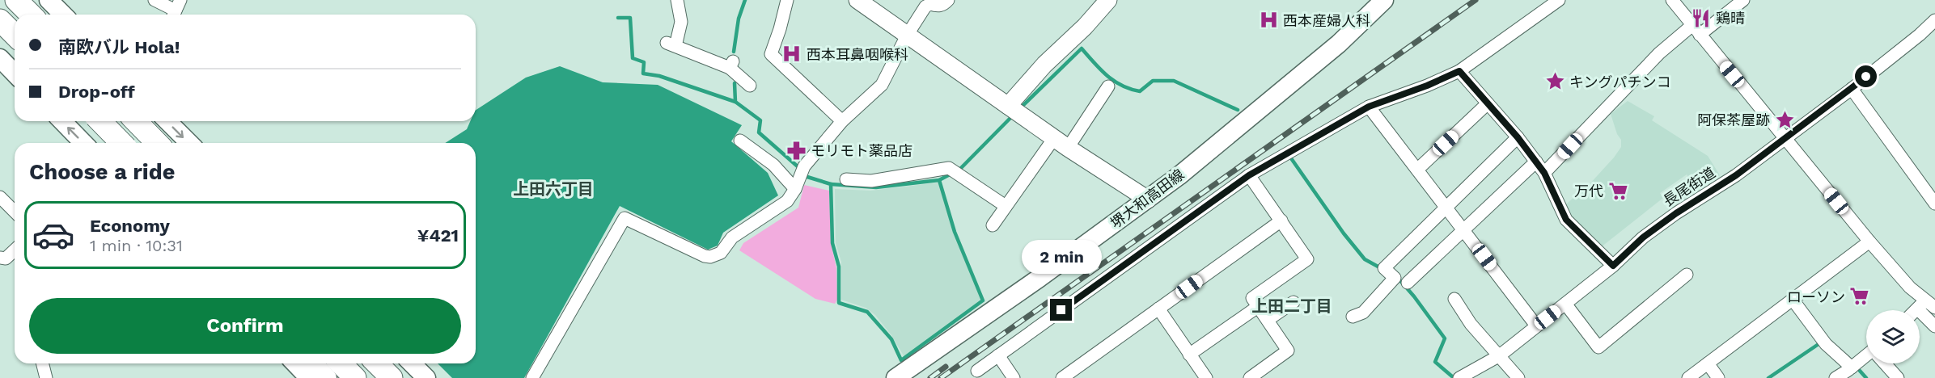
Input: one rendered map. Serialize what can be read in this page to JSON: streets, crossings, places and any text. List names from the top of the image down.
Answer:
{
  "streets": {
    "main road": ["堺大和高田線"],
    "street": ["長尾街道"]
  },
  "districts": ["上田六丁目", "上田二丁目"],
  "places": {
    "restaurant": ["鶏晴"],
    "hospital": ["西本産婦人科", "西本耳鼻咽喉科"],
    "place": ["キングパチンコ", "阿保茶屋跡"],
    "pharmacy": ["モリモト薬品店"],
    "supermarket": ["万代", "ローソン"]
  },
  "page": {
    "banner": ["南欧バル Hola!", "Drop-off"],
    "heading": "Choose a ride",
    "list": [
      {
        "name": "Economy",
        "note": "1 min · 10:31",
        "value": "¥421"
      }
    ],
    "bubble": "2 min",
    "buttons": "Confirm"
  }
}
